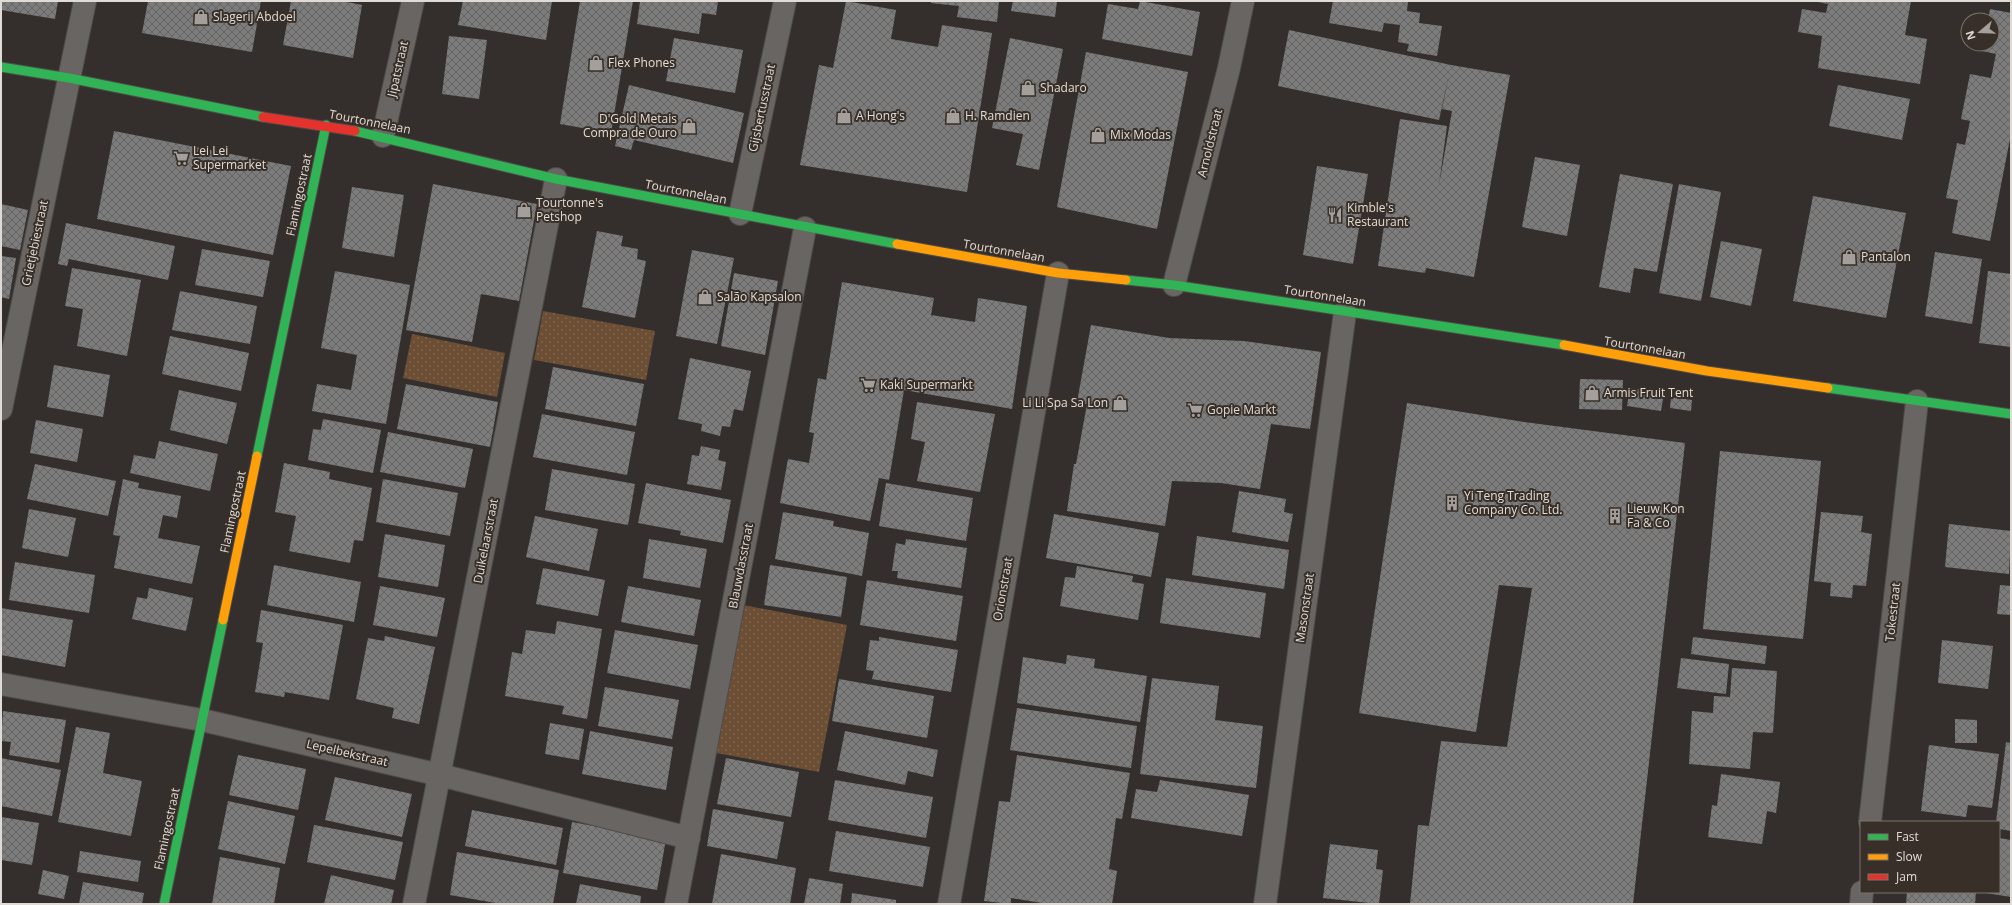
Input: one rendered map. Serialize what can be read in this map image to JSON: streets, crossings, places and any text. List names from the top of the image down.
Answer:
{
  "streets": {
    "street": [
      "Jipatstraat",
      "Gijsbertusstraat",
      "Tourtonnelaan",
      "Arnoldstraat",
      "Flamingostraat",
      "Grietjebiestraat",
      "Duikelaarstraat",
      "Blauwdasstraat",
      "Orionstraat",
      "Masonstraat",
      "Tokestraat",
      "Lepelbekstraat"
    ]
  },
  "crossings": [
    ["Jipatstraat", "Tourtonnelaan"],
    ["Gijsbertusstraat", "Tourtonnelaan"],
    ["Tourtonnelaan", "Arnoldstraat"],
    ["Tourtonnelaan", "Flamingostraat"],
    ["Tourtonnelaan", "Grietjebiestraat"],
    ["Tourtonnelaan", "Duikelaarstraat"],
    ["Tourtonnelaan", "Blauwdasstraat"],
    ["Tourtonnelaan", "Orionstraat"],
    ["Tourtonnelaan", "Masonstraat"],
    ["Tourtonnelaan", "Tokestraat"],
    ["Flamingostraat", "Lepelbekstraat"],
    ["Duikelaarstraat", "Lepelbekstraat"],
    ["Blauwdasstraat", "Lepelbekstraat"]
  ],
  "places": {
    "shop": [
      "Slagerij Abdoel",
      "Flex Phones",
      "Shadaro",
      "A Hong's",
      "H. Ramdien",
      "D'Gold Metais Compra de Ouro",
      "Mix Modas",
      "Tourtonne's Petshop",
      "Pantalon",
      "Salão Kapsalon",
      "Armis Fruit Tent",
      "Li Li Spa Sa Lon"
    ],
    "supermarket": ["Lei Lei Supermarket", "Kaki Supermarkt", "Gopie Markt"],
    "restaurant": ["Kimble's Restaurant"],
    "building": ["Yi Teng Trading Company Co. Ltd.", "Lieuw Kon Fa & Co"]
  },
  "legend": ["Fast", "Slow", "Jam"],
  "north": "left"
}
